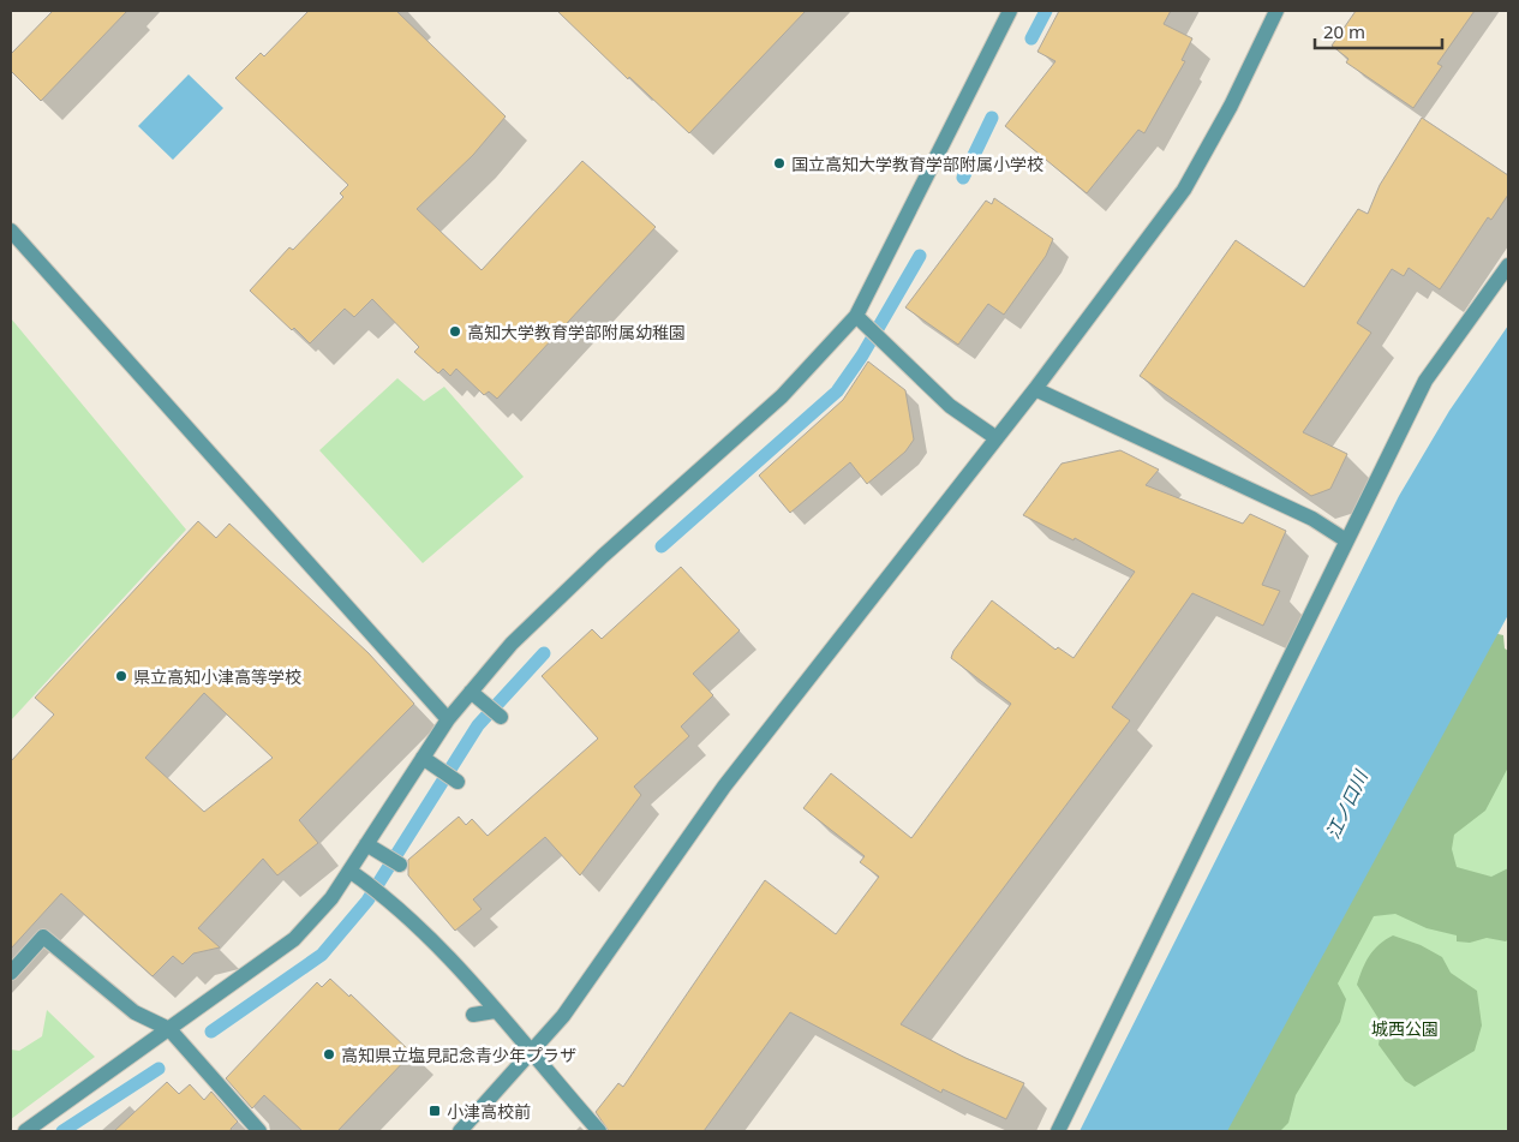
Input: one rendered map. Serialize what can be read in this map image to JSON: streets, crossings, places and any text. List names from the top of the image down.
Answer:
{
  "water": ["江ノ口川"],
  "parks": ["城西公園"],
  "places": {
    "other": [
      "国立高知大学教育学部附属小学校",
      "高知大学教育学部附属幼稚園",
      "県立高知小津高等学校",
      "高知県立塩見記念青少年プラザ"
    ],
    "transit": ["小津高校前"]
  },
  "scale_bar": "20 m"
}
